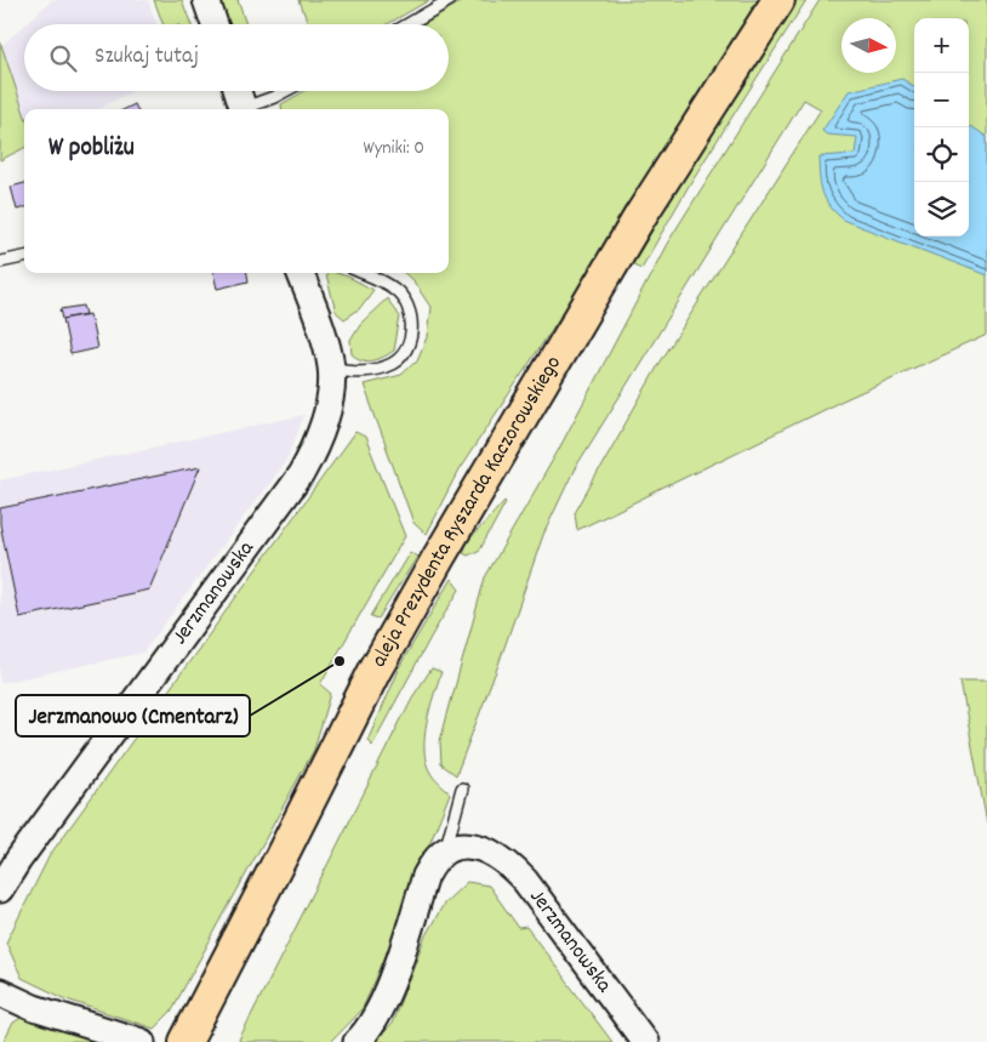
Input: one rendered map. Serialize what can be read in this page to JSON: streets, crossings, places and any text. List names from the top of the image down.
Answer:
{
  "streets": {
    "main road": ["aleja Prezydenta Ryszarda Kaczorowskiego"],
    "street": ["Jerzmanowska"]
  },
  "places": ["Jerzmanowo (Cmentarz)"],
  "north": "right",
  "page": {
    "map_buttons": ["+", "−"],
    "search": "Szukaj tutaj",
    "heading": ["W pobliżu", "Wyniki: 0"]
  }
}
